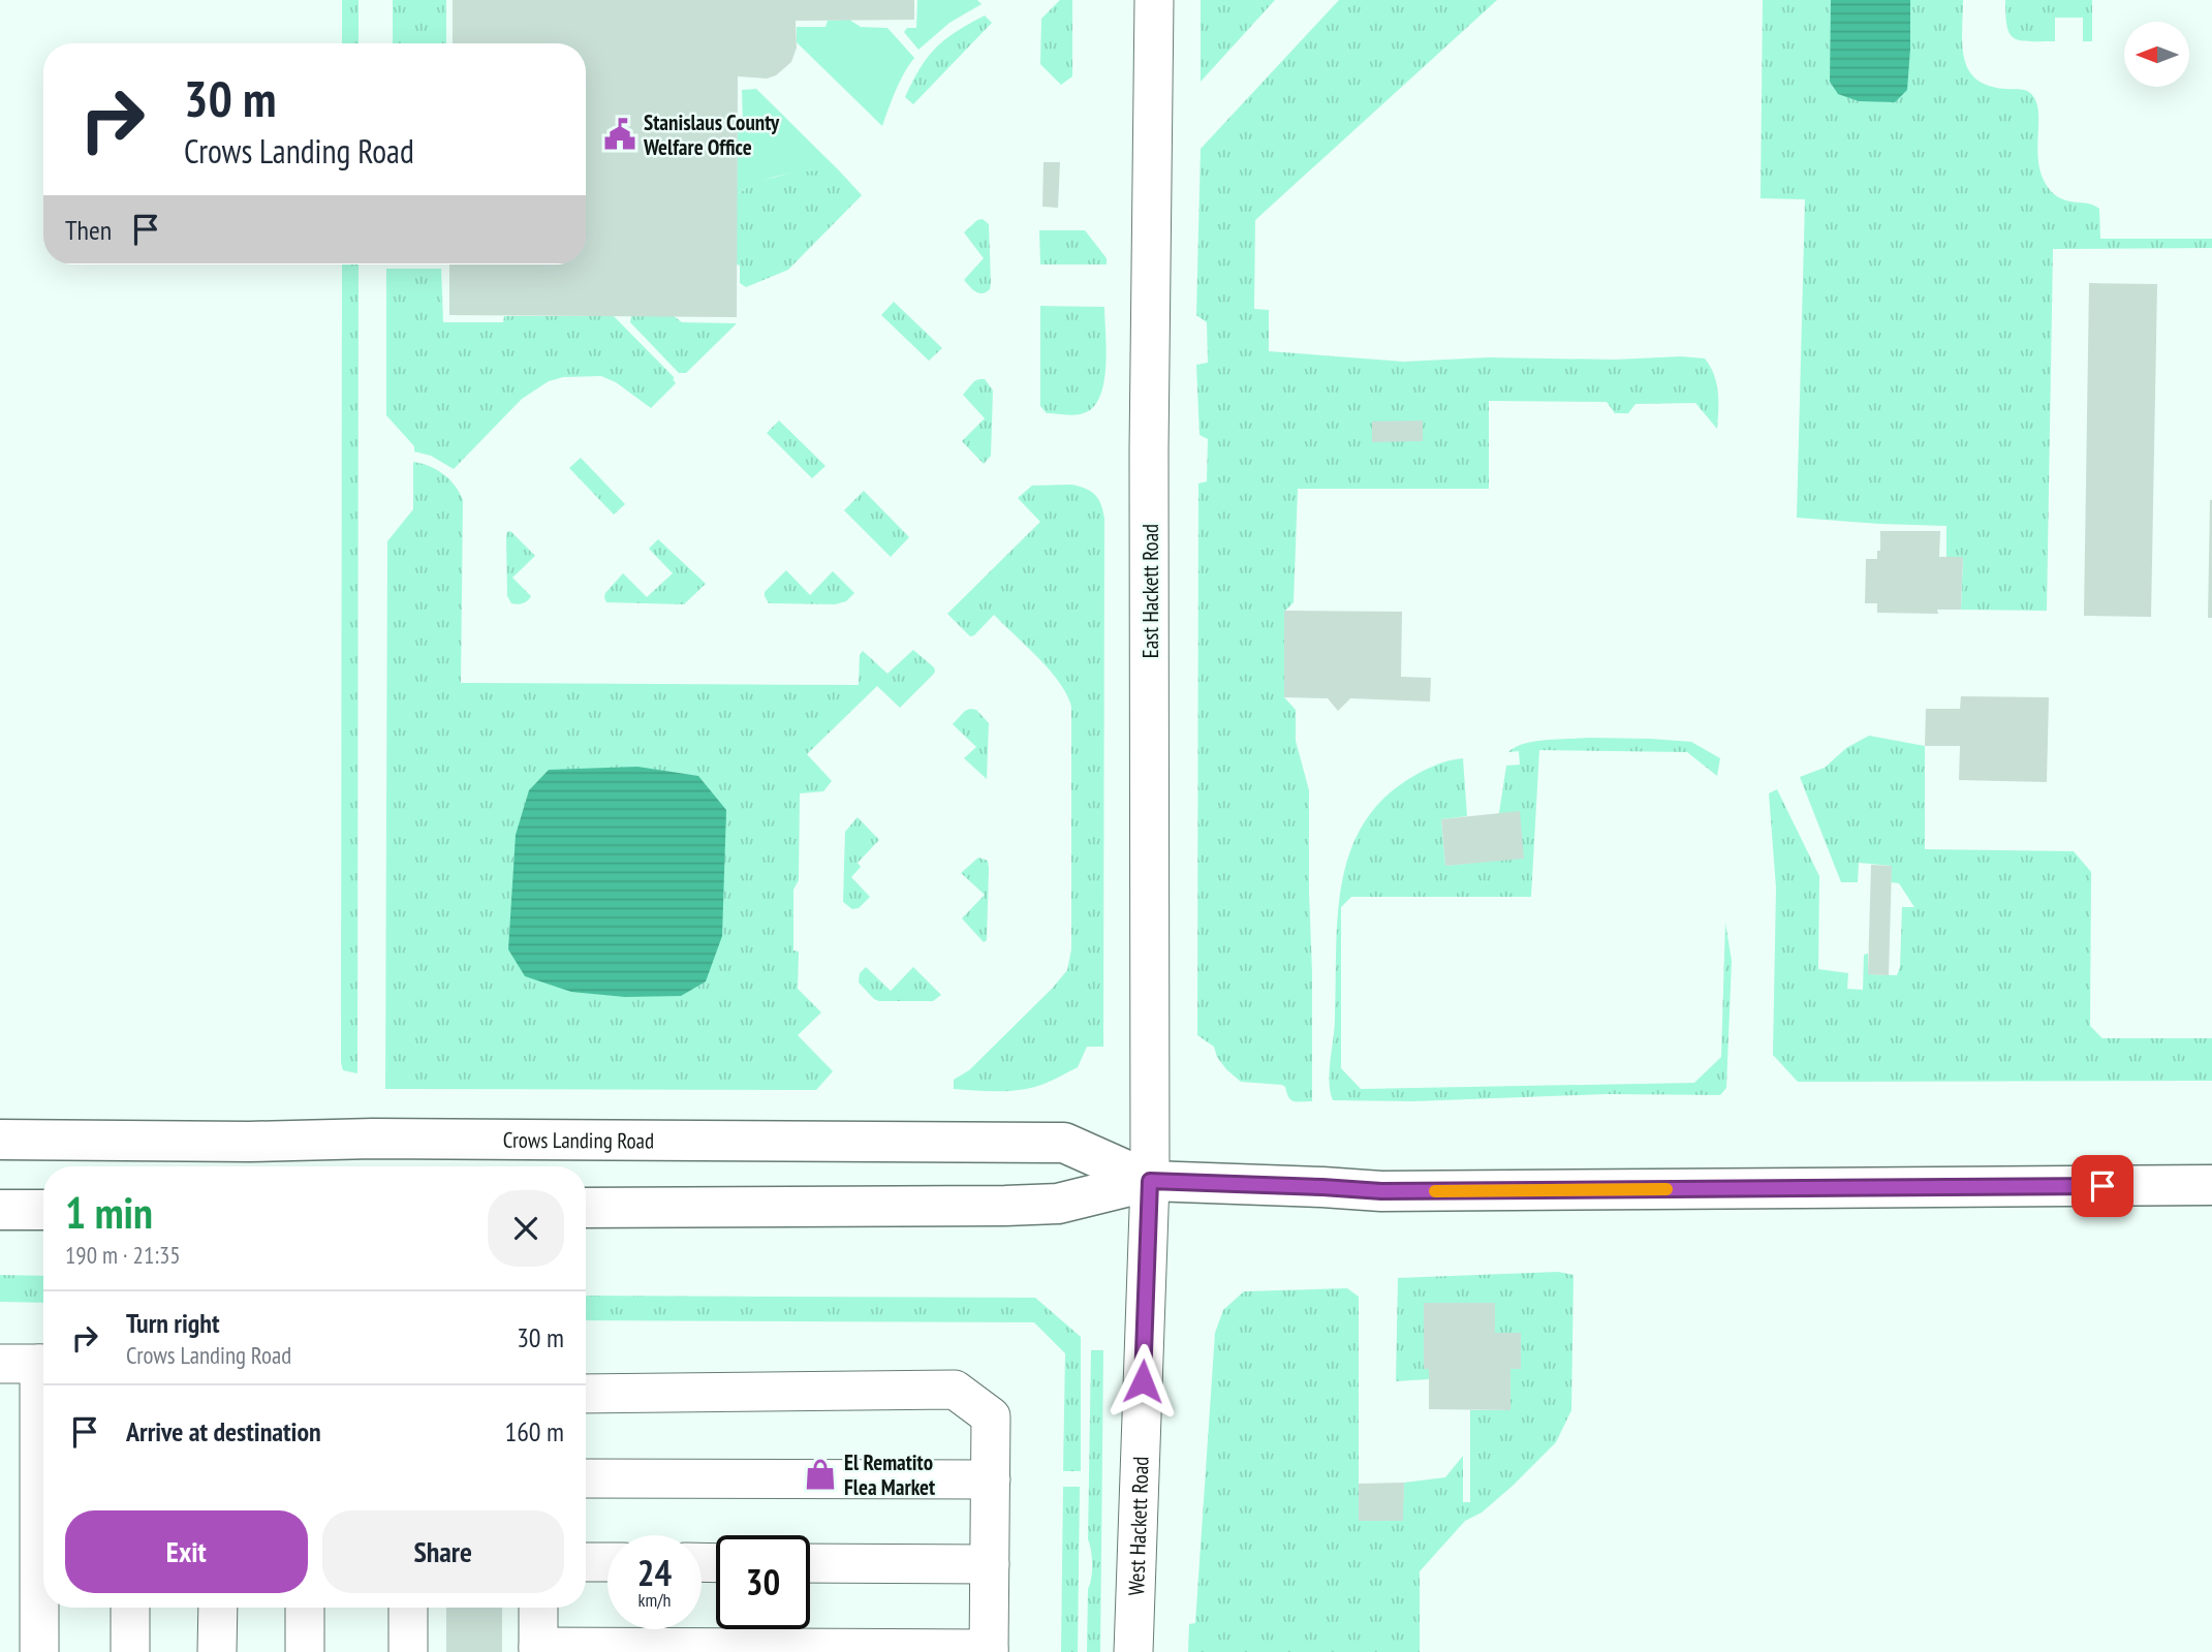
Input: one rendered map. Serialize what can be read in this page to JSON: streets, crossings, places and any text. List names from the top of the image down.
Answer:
{
  "streets": {
    "main road": ["Crows Landing Road"],
    "street": ["East Hackett Road", "West Hackett Road"]
  },
  "crossings": [
    ["East Hackett Road", "Crows Landing Road"],
    ["East Hackett Road", "West Hackett Road"],
    ["Crows Landing Road", "West Hackett Road"]
  ],
  "places": {
    "public building": ["Stanislaus County Welfare Office"],
    "shop": ["El Rematito Flea Market"]
  },
  "north": "left",
  "page": {
    "turn": ["30 m", "Crows Landing Road"],
    "then": "Then",
    "heading": ["1 min", "190 m · 21:35"],
    "list": [
      {
        "name": "Turn right",
        "note": "Crows Landing Road",
        "value": "30 m"
      },
      {
        "name": "Arrive at destination",
        "value": "160 m"
      }
    ],
    "buttons": ["Exit", "Share"],
    "speed": "24 km/h",
    "limit": "30"
  }
}
